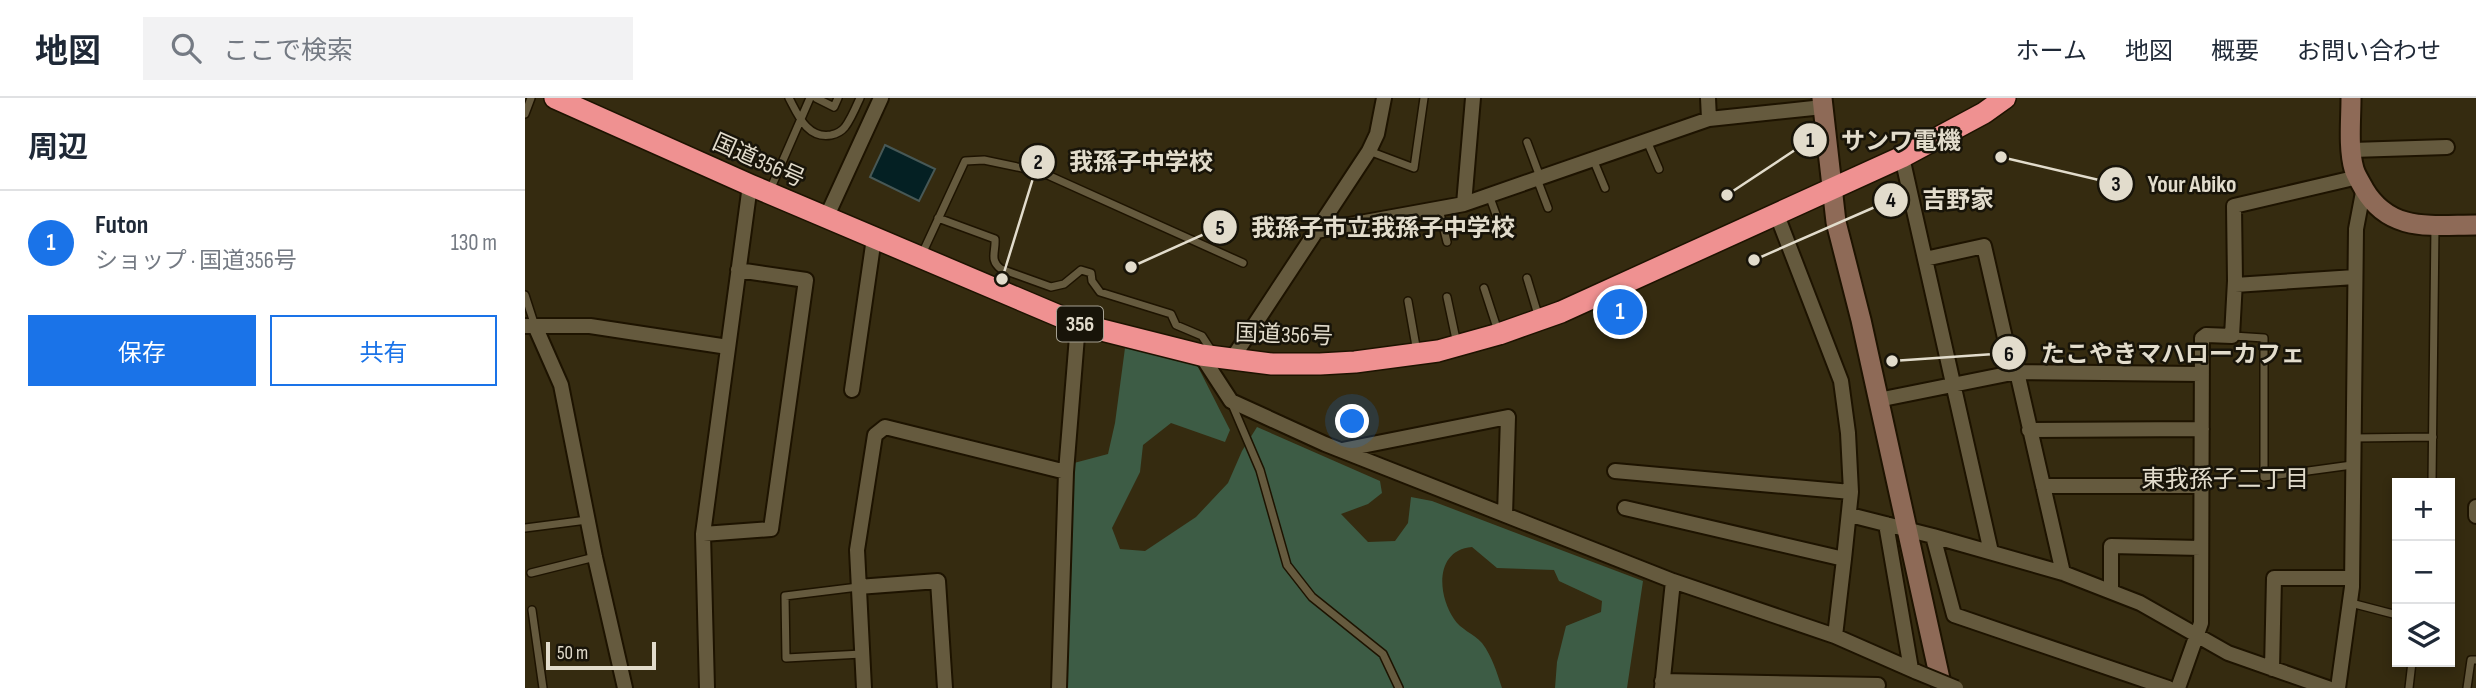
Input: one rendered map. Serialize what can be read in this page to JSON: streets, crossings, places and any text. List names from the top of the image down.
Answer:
{
  "streets": {
    "highway": ["国道356号", "356"]
  },
  "districts": ["東我孫子二丁目"],
  "places": [
    "Your Abiko",
    "サンワ電機",
    "吉野家",
    "我孫子市立我孫子中学校",
    "我孫子中学校",
    "たこやきマハローカフェ"
  ],
  "scale_bar": "50 m",
  "page": {
    "header": "地図",
    "search": "ここで検索",
    "nav": [
      "ホーム",
      "地図",
      "概要",
      "お問い合わせ"
    ],
    "heading": "周辺",
    "list": [
      {
        "mark": "1",
        "name": "Futon",
        "note": "ショップ · 国道356号",
        "value": "130 m"
      }
    ],
    "pins": "1",
    "buttons": ["保存", "共有"],
    "map_buttons": ["+", "−"],
    "scale": "50 m"
  }
}
